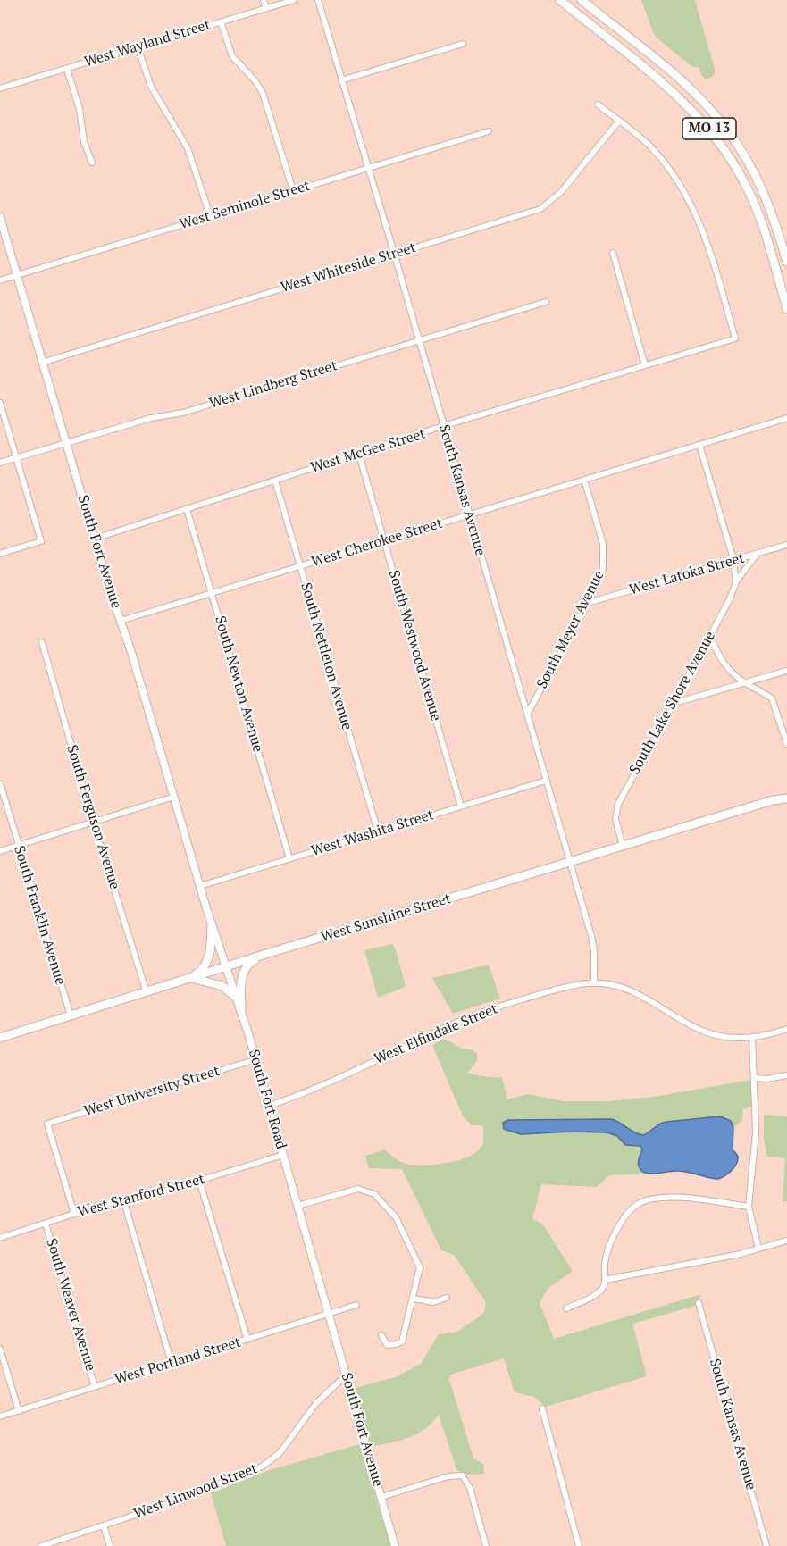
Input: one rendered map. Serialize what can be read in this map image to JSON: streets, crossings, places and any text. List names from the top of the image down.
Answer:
{
  "streets": {
    "main road": ["MO 13", "West Sunshine Street"],
    "street": [
      "West Wayland Street",
      "West Seminole Street",
      "West Whiteside Street",
      "West Lindberg Street",
      "West McGee Street",
      "South Kansas Avenue",
      "West Cherokee Street",
      "South Fort Avenue",
      "West Latoka Street",
      "South Meyer Avenue",
      "South Westwood Avenue",
      "South Nettleton Avenue",
      "South Newton Avenue",
      "South Lake Shore Avenue",
      "South Ferguson Avenue",
      "West Washita Street",
      "South Franklin Avenue",
      "West Elfindale Street",
      "West University Street",
      "South Fort Road",
      "West Stanford Street",
      "South Weaver Avenue",
      "West Portland Street",
      "West Linwood Street"
    ]
  },
  "crossings": [
    ["West Seminole Street", "South Kansas Avenue"],
    ["West Seminole Street", "South Fort Avenue"],
    ["West Whiteside Street", "West McGee Street"],
    ["West Whiteside Street", "South Kansas Avenue"],
    ["West Whiteside Street", "South Fort Avenue"],
    ["West Lindberg Street", "South Kansas Avenue"],
    ["West Lindberg Street", "South Fort Avenue"],
    ["West McGee Street", "South Kansas Avenue"],
    ["West McGee Street", "South Fort Avenue"],
    ["West McGee Street", "South Westwood Avenue"],
    ["West McGee Street", "South Nettleton Avenue"],
    ["West McGee Street", "South Newton Avenue"],
    ["South Kansas Avenue", "West Cherokee Street"],
    ["South Kansas Avenue", "South Meyer Avenue"],
    ["South Kansas Avenue", "West Washita Street"],
    ["South Kansas Avenue", "West Sunshine Street"],
    ["South Kansas Avenue", "West Elfindale Street"],
    ["West Cherokee Street", "South Fort Avenue"],
    ["West Cherokee Street", "South Meyer Avenue"],
    ["West Cherokee Street", "South Westwood Avenue"],
    ["West Cherokee Street", "South Nettleton Avenue"],
    ["West Cherokee Street", "South Newton Avenue"],
    ["South Fort Avenue", "West Washita Street"],
    ["South Fort Avenue", "South Fort Road"],
    ["South Fort Avenue", "West Portland Street"],
    ["South Fort Avenue", "West Linwood Street"],
    ["West Latoka Street", "South Meyer Avenue"],
    ["West Latoka Street", "South Lake Shore Avenue"],
    ["South Westwood Avenue", "West Washita Street"],
    ["South Nettleton Avenue", "West Washita Street"],
    ["South Newton Avenue", "West Washita Street"],
    ["South Lake Shore Avenue", "West Sunshine Street"],
    ["South Ferguson Avenue", "West Sunshine Street"],
    ["West Washita Street", "South Fort Road"],
    ["South Franklin Avenue", "West Sunshine Street"],
    ["West Sunshine Street", "South Fort Road"],
    ["West Elfindale Street", "South Fort Road"],
    ["West University Street", "South Fort Road"],
    ["West University Street", "West Stanford Street"],
    ["South Fort Road", "West Stanford Street"],
    ["South Fort Road", "West Portland Street"],
    ["West Stanford Street", "South Weaver Avenue"],
    ["South Weaver Avenue", "West Portland Street"]
  ]
}
